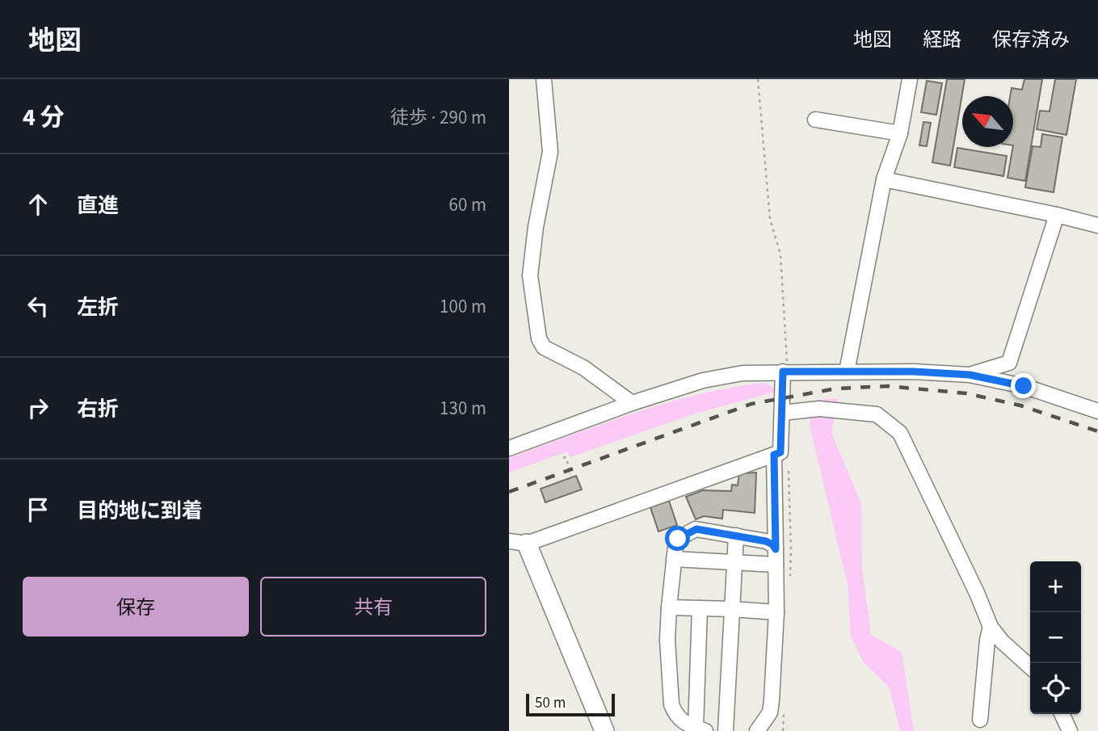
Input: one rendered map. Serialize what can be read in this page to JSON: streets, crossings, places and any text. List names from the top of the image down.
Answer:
{
  "scale_bar": "50 m",
  "north": "top left",
  "page": {
    "header": "地図",
    "nav": ["地図", "経路", "保存済み"],
    "heading": ["4 分", "徒歩 · 290 m"],
    "list": [
      ["直進", "60 m"],
      ["左折", "100 m"],
      ["右折", "130 m"],
      "目的地に到着"
    ],
    "buttons": ["保存", "共有"],
    "map_buttons": ["+", "−"],
    "scale": "50 m"
  }
}
